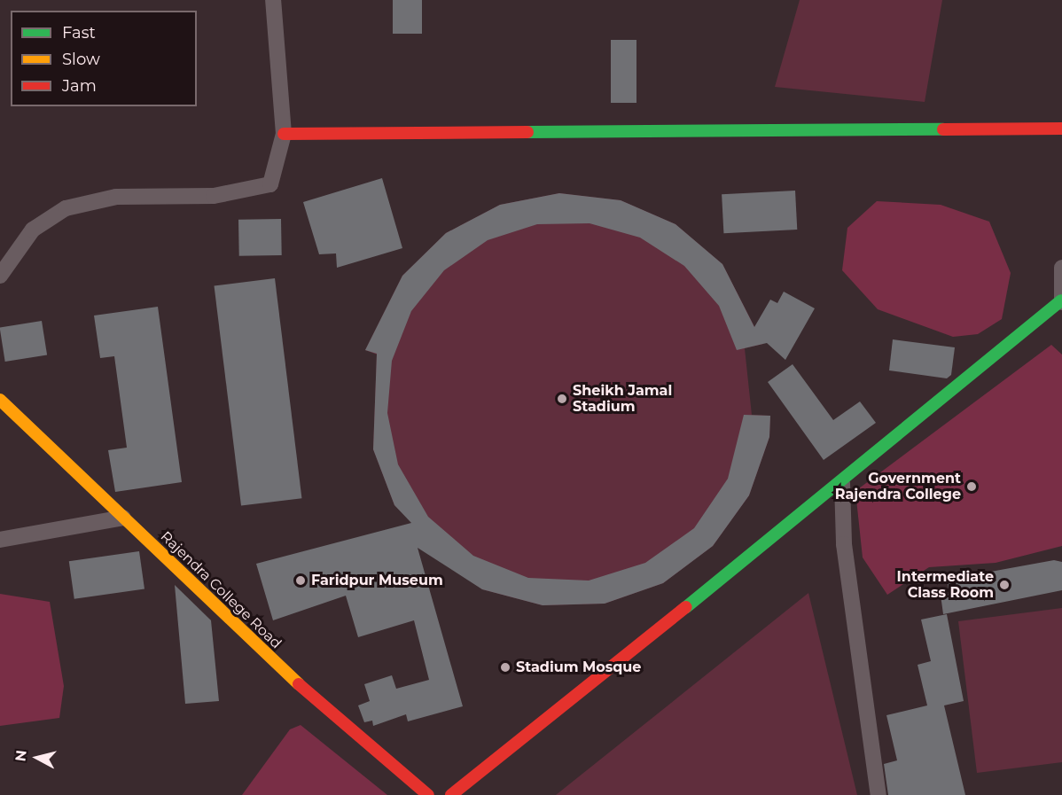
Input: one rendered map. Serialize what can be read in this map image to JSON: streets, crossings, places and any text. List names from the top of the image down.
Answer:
{
  "streets": {
    "street": ["Rajendra College Road"]
  },
  "places": [
    "Sheikh Jamal Stadium",
    "Government Rajendra College",
    "Faridpur Museum",
    "Intermediate Class Room",
    "Stadium Mosque"
  ],
  "legend": ["Fast", "Slow", "Jam"],
  "north": "left"
}
